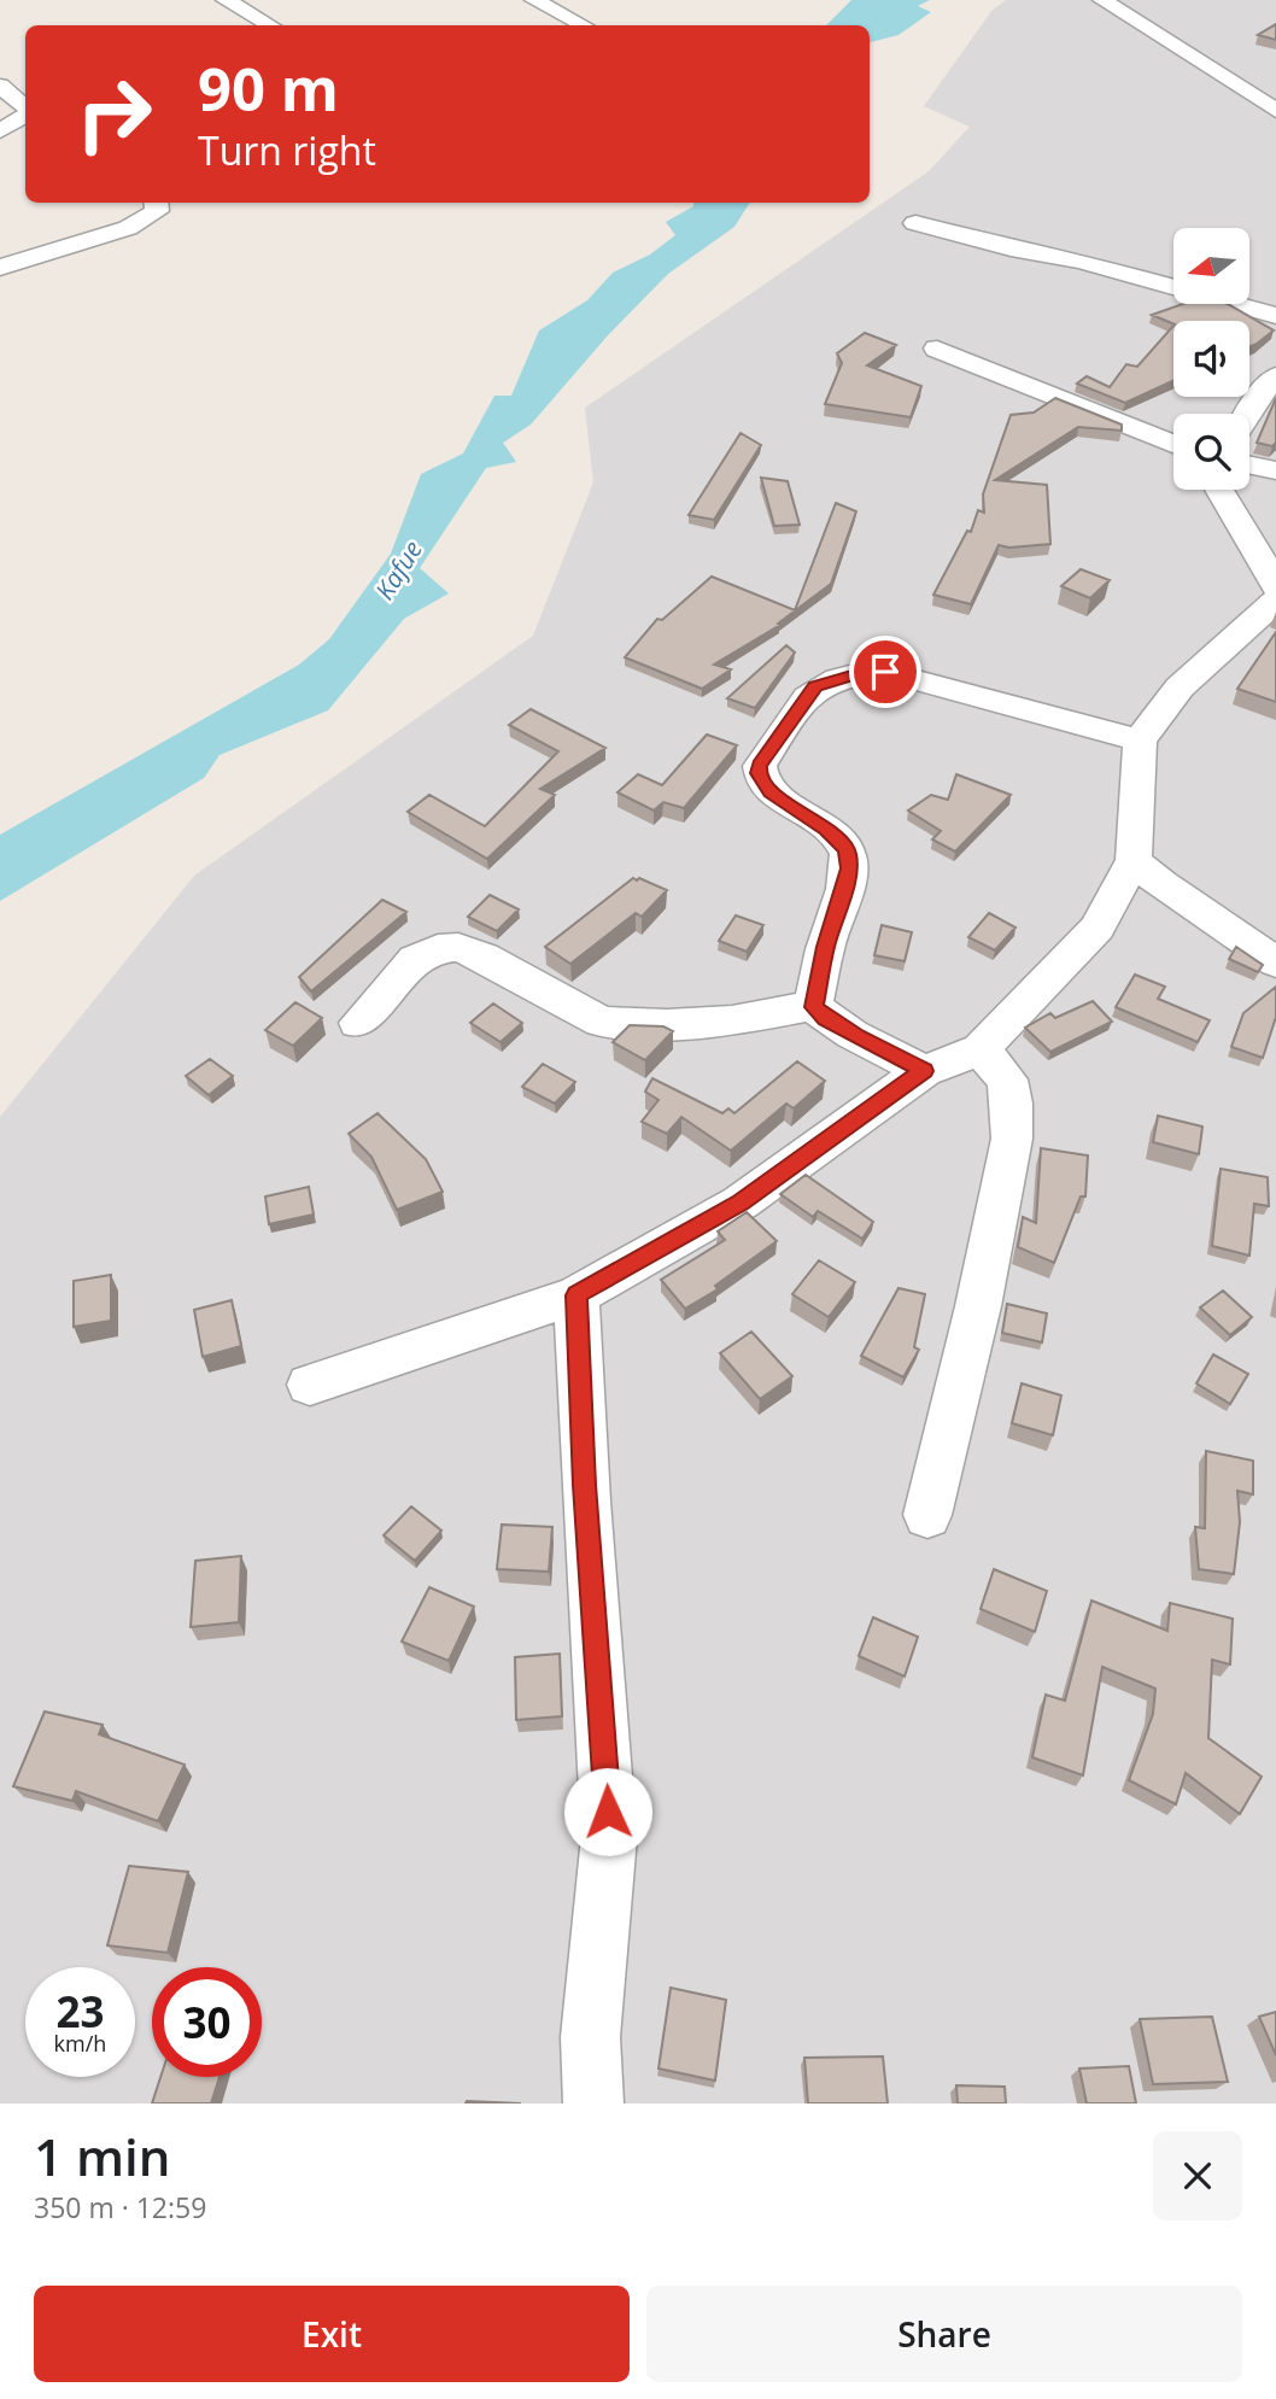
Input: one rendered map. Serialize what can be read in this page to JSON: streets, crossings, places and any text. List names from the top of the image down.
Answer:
{
  "water": ["Kafue"],
  "north": "left",
  "page": {
    "turn": ["90 m", "Turn right"],
    "speed": "23 km/h",
    "limit": "30",
    "heading": ["1 min", "350 m · 12:59"],
    "buttons": ["Exit", "Share"]
  }
}
